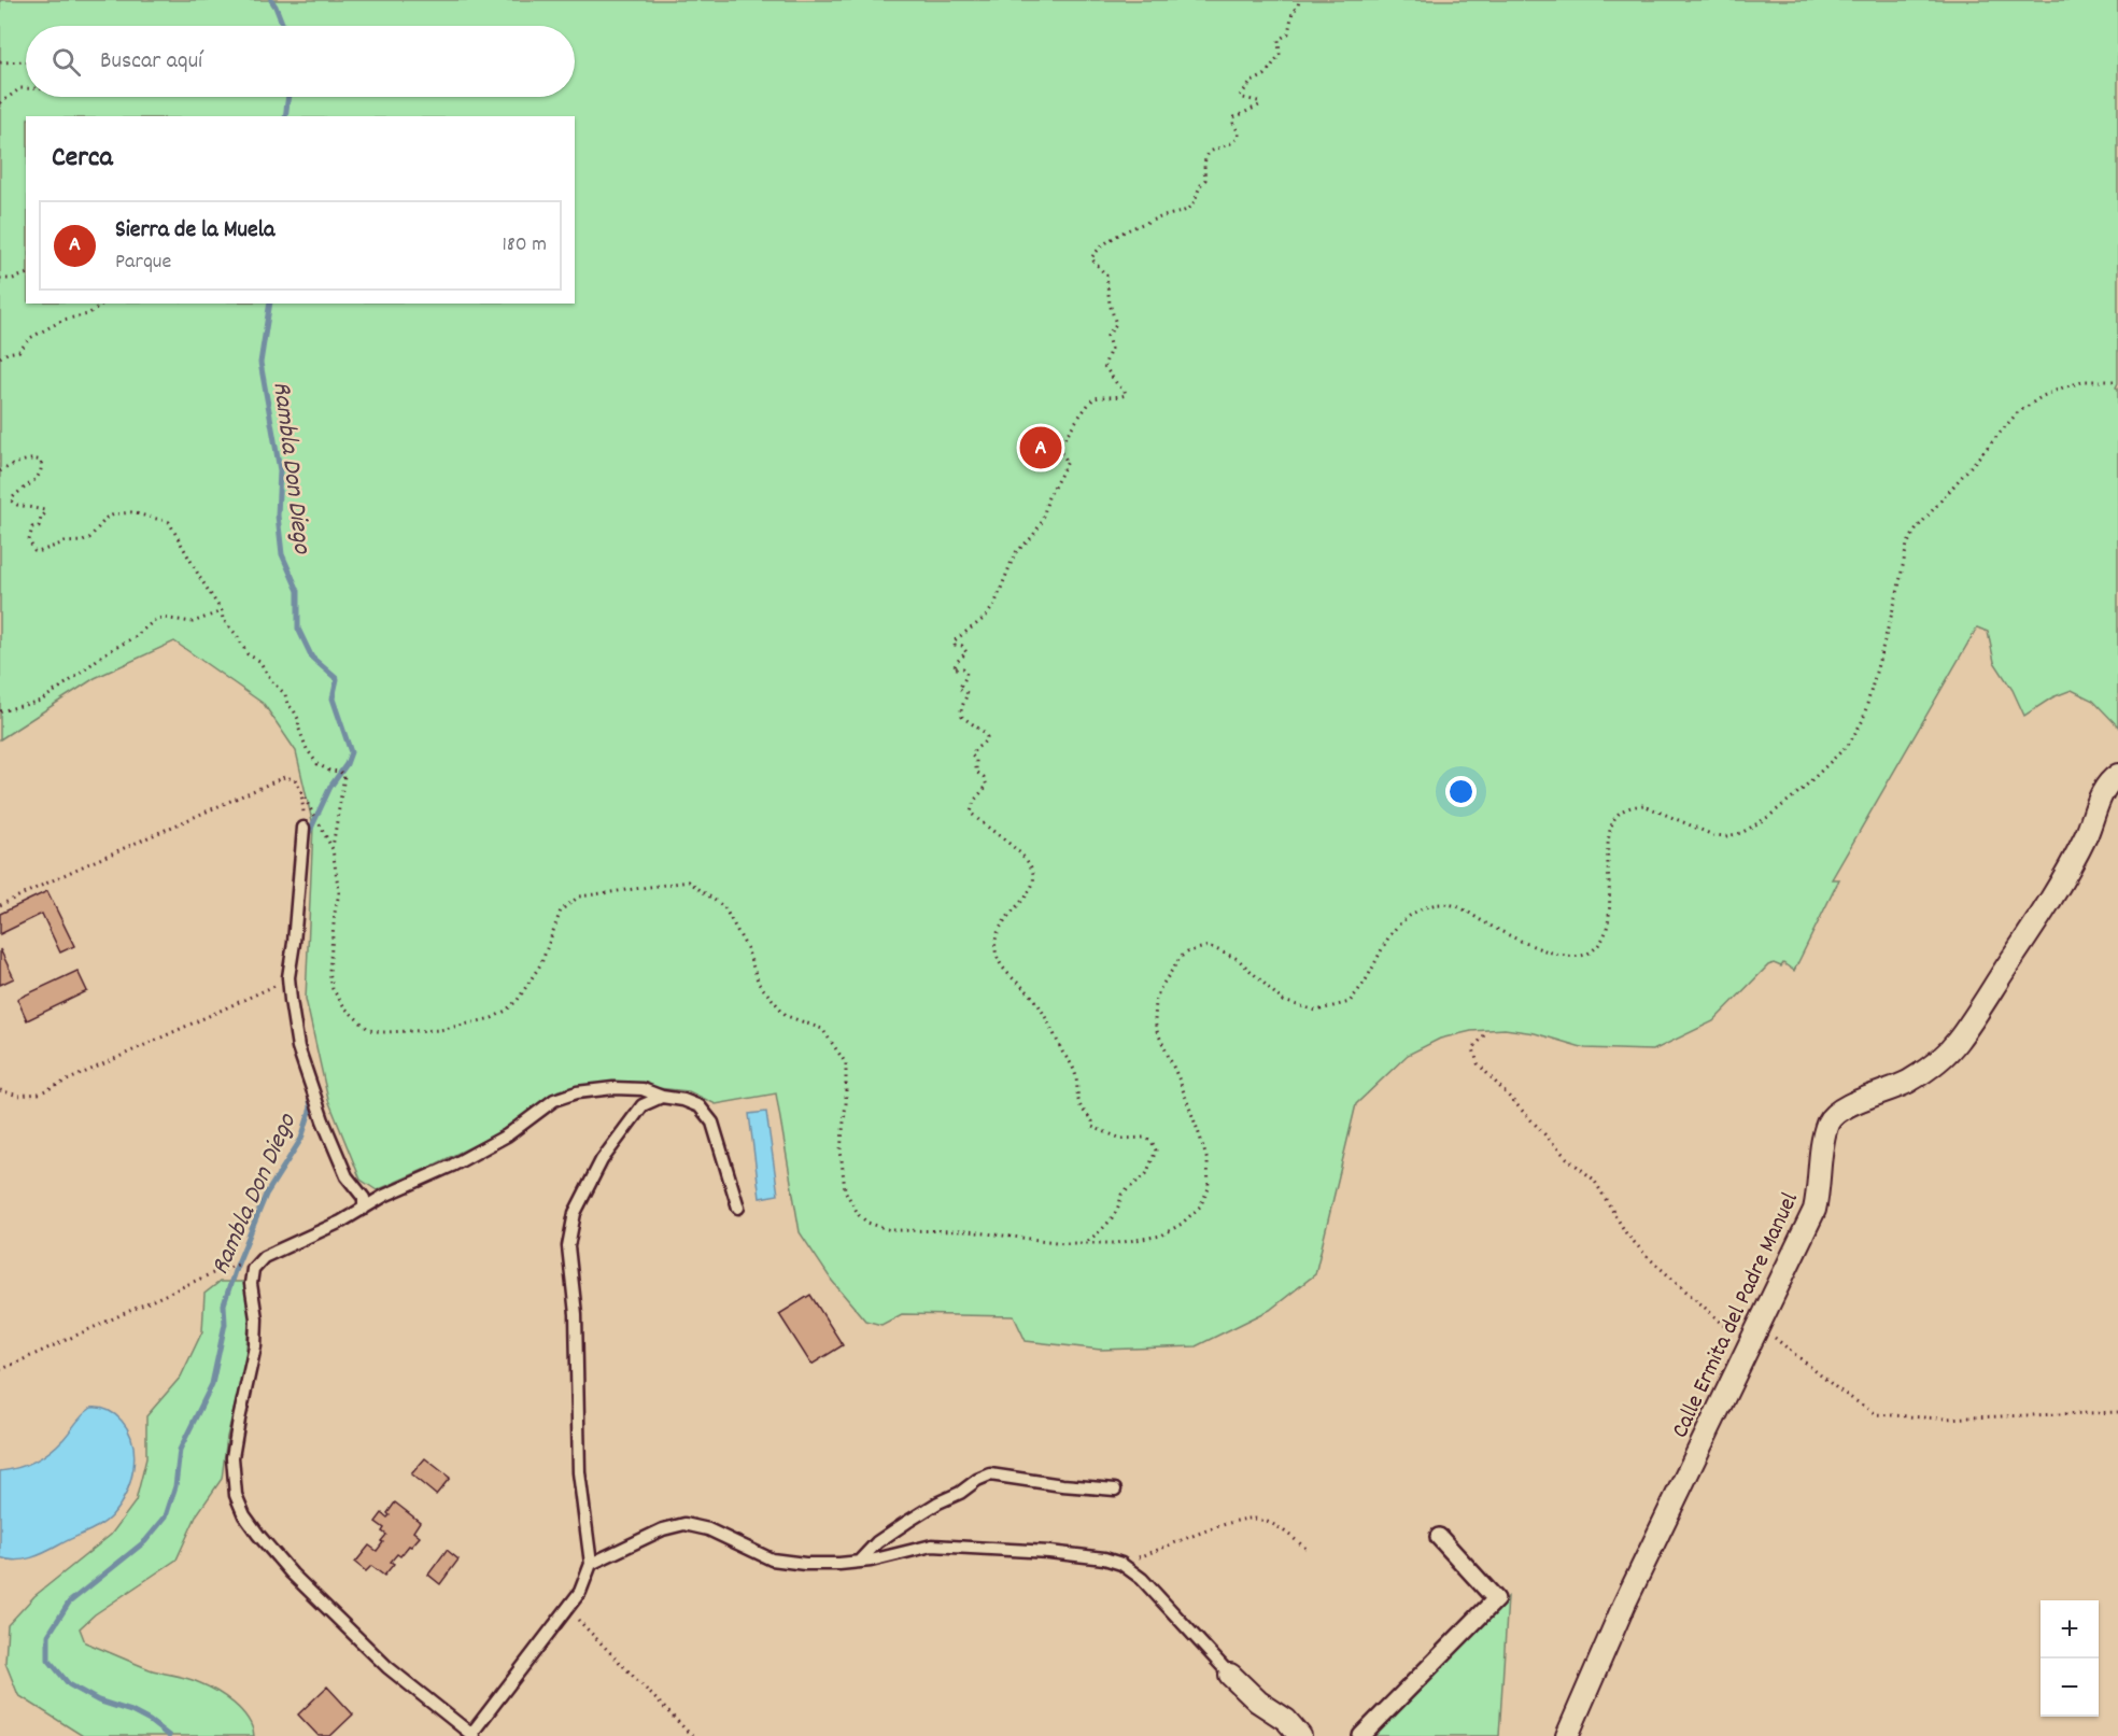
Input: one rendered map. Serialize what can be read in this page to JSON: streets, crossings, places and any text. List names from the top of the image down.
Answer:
{
  "streets": {
    "street": ["Calle Ermita del Padre Manuel"]
  },
  "water": ["Rambla Don Diego"],
  "page": {
    "search": "Buscar aquí",
    "heading": "Cerca",
    "list": [
      {
        "mark": "A",
        "name": "Sierra de la Muela",
        "note": "Parque",
        "value": "180 m"
      }
    ],
    "pins": "A",
    "map_buttons": ["+", "−"]
  }
}
